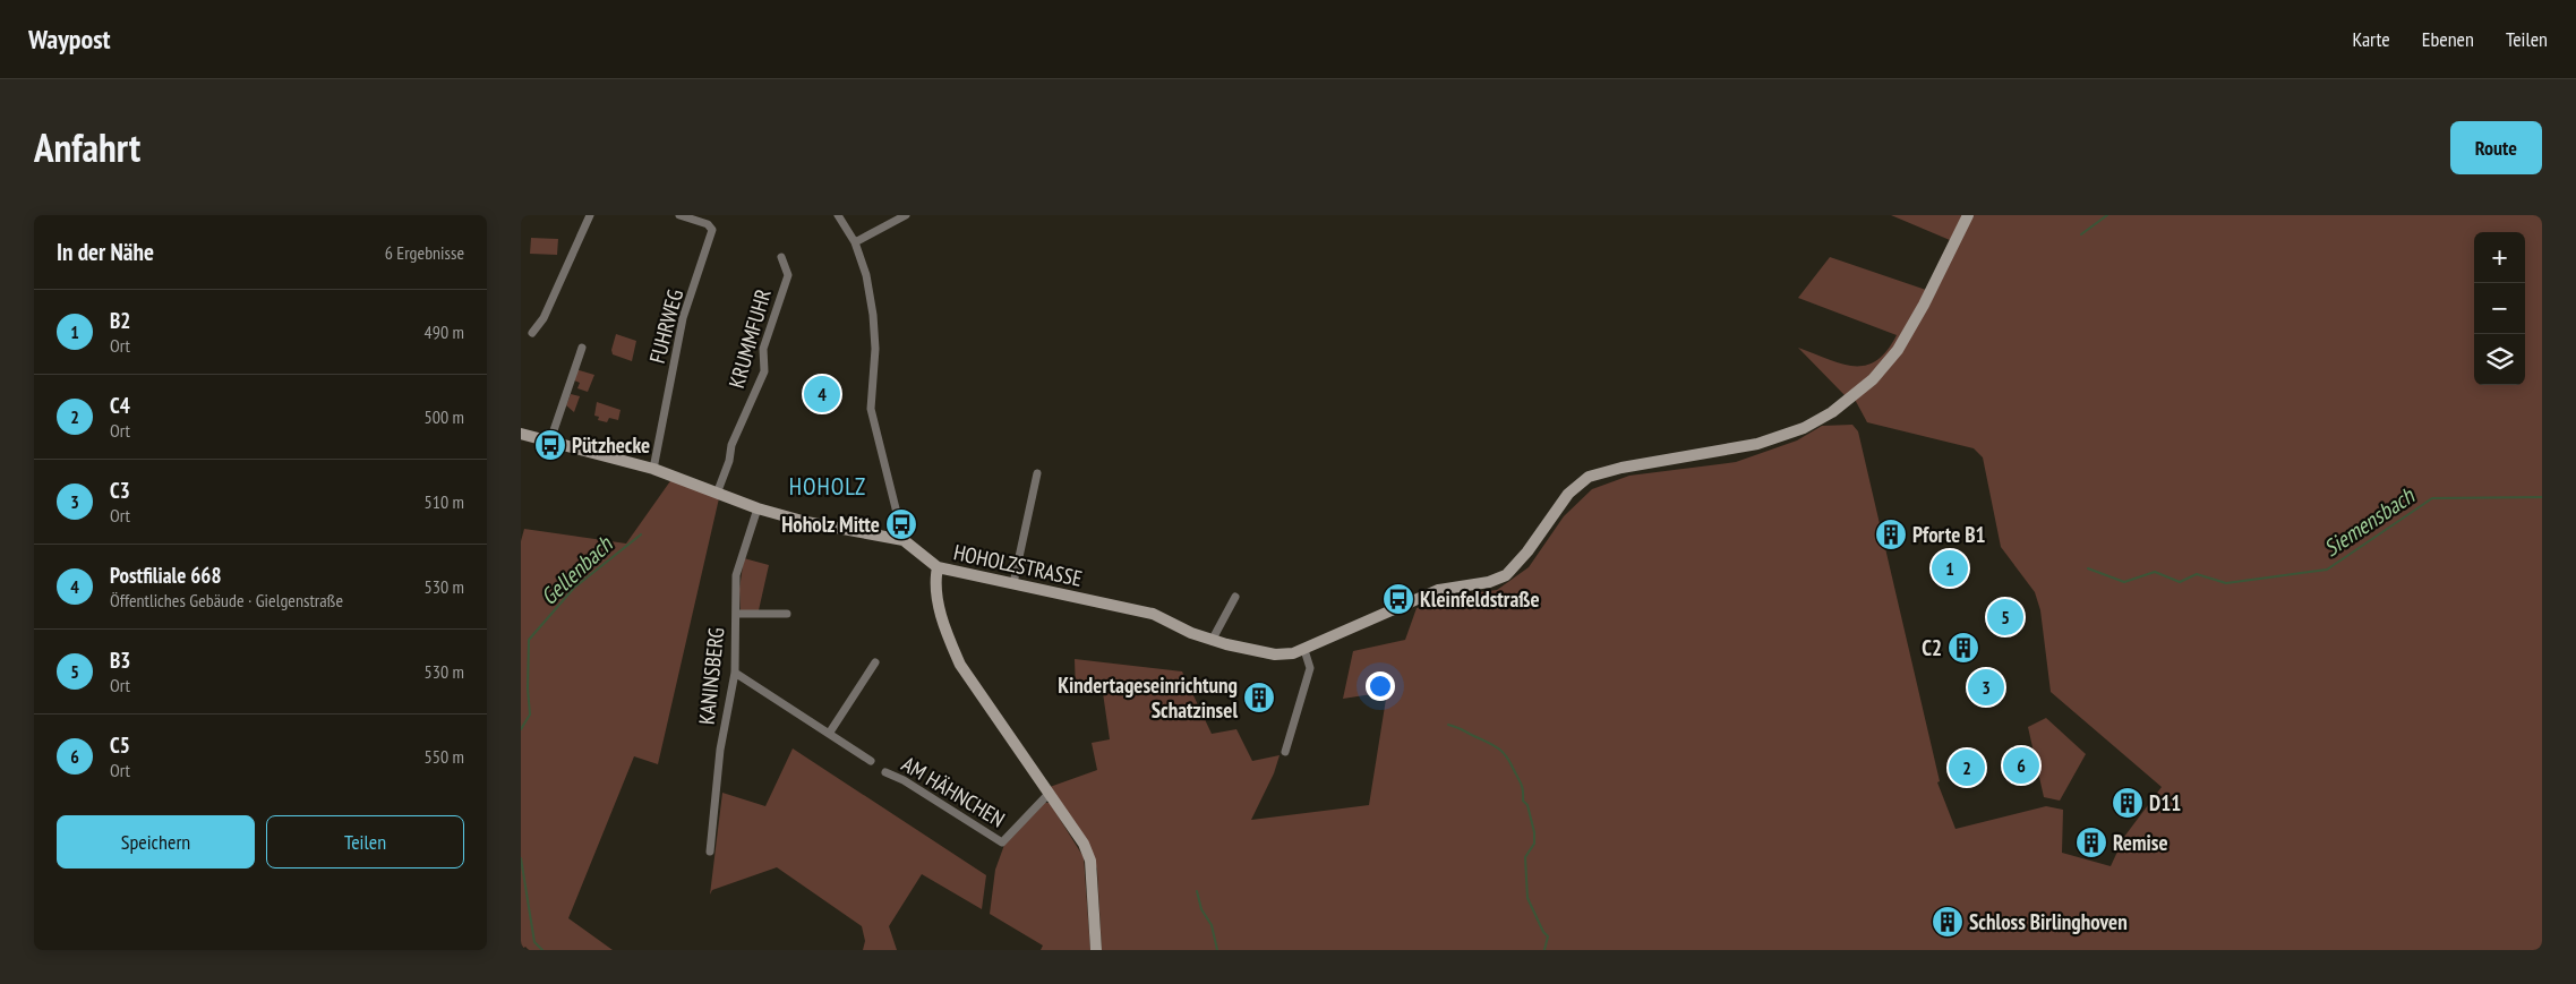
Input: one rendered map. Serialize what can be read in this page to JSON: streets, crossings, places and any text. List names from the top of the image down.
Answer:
{
  "streets": {
    "street": [
      "FUHRWEG",
      "KRUMMFUHR",
      "HOHOLZSTRASSE",
      "KANINSBERG",
      "AM HÄHNCHEN"
    ]
  },
  "crossings": [
    ["FUHRWEG", "HOHOLZSTRASSE"],
    ["KRUMMFUHR", "HOHOLZSTRASSE"],
    ["HOHOLZSTRASSE", "KANINSBERG"],
    ["KANINSBERG", "AM HÄHNCHEN"]
  ],
  "districts": ["HOHOLZ"],
  "water": ["Siemensbach", "Gellenbach"],
  "places": {
    "bus stop": ["Pützhecke", "Hoholz Mitte", "Kleinfeldstraße"],
    "building": [
      "Pforte B1",
      "C2",
      "Kindertageseinrichtung Schatzinsel",
      "D11",
      "Remise",
      "Schloss Birlinghoven"
    ]
  },
  "page": {
    "header": "Waypost",
    "nav": ["Karte", "Ebenen", "Teilen"],
    "title": "Anfahrt",
    "buttons": [
      "Route",
      ["Speichern", "Teilen"]
    ],
    "heading": ["In der Nähe", "6 Ergebnisse"],
    "map_buttons": ["+", "−"],
    "list": [
      {
        "mark": "1",
        "name": "B2",
        "note": "Ort",
        "value": "490 m"
      },
      {
        "mark": "2",
        "name": "C4",
        "note": "Ort",
        "value": "500 m"
      },
      {
        "mark": "3",
        "name": "C3",
        "note": "Ort",
        "value": "510 m"
      },
      {
        "mark": "4",
        "name": "Postfiliale 668",
        "note": "Öffentliches Gebäude · Gielgenstraße",
        "value": "530 m"
      },
      {
        "mark": "5",
        "name": "B3",
        "note": "Ort",
        "value": "530 m"
      },
      {
        "mark": "6",
        "name": "C5",
        "note": "Ort",
        "value": "550 m"
      }
    ],
    "pins": [
      "4",
      "1",
      "5",
      "3",
      "6",
      "2"
    ]
  }
}
